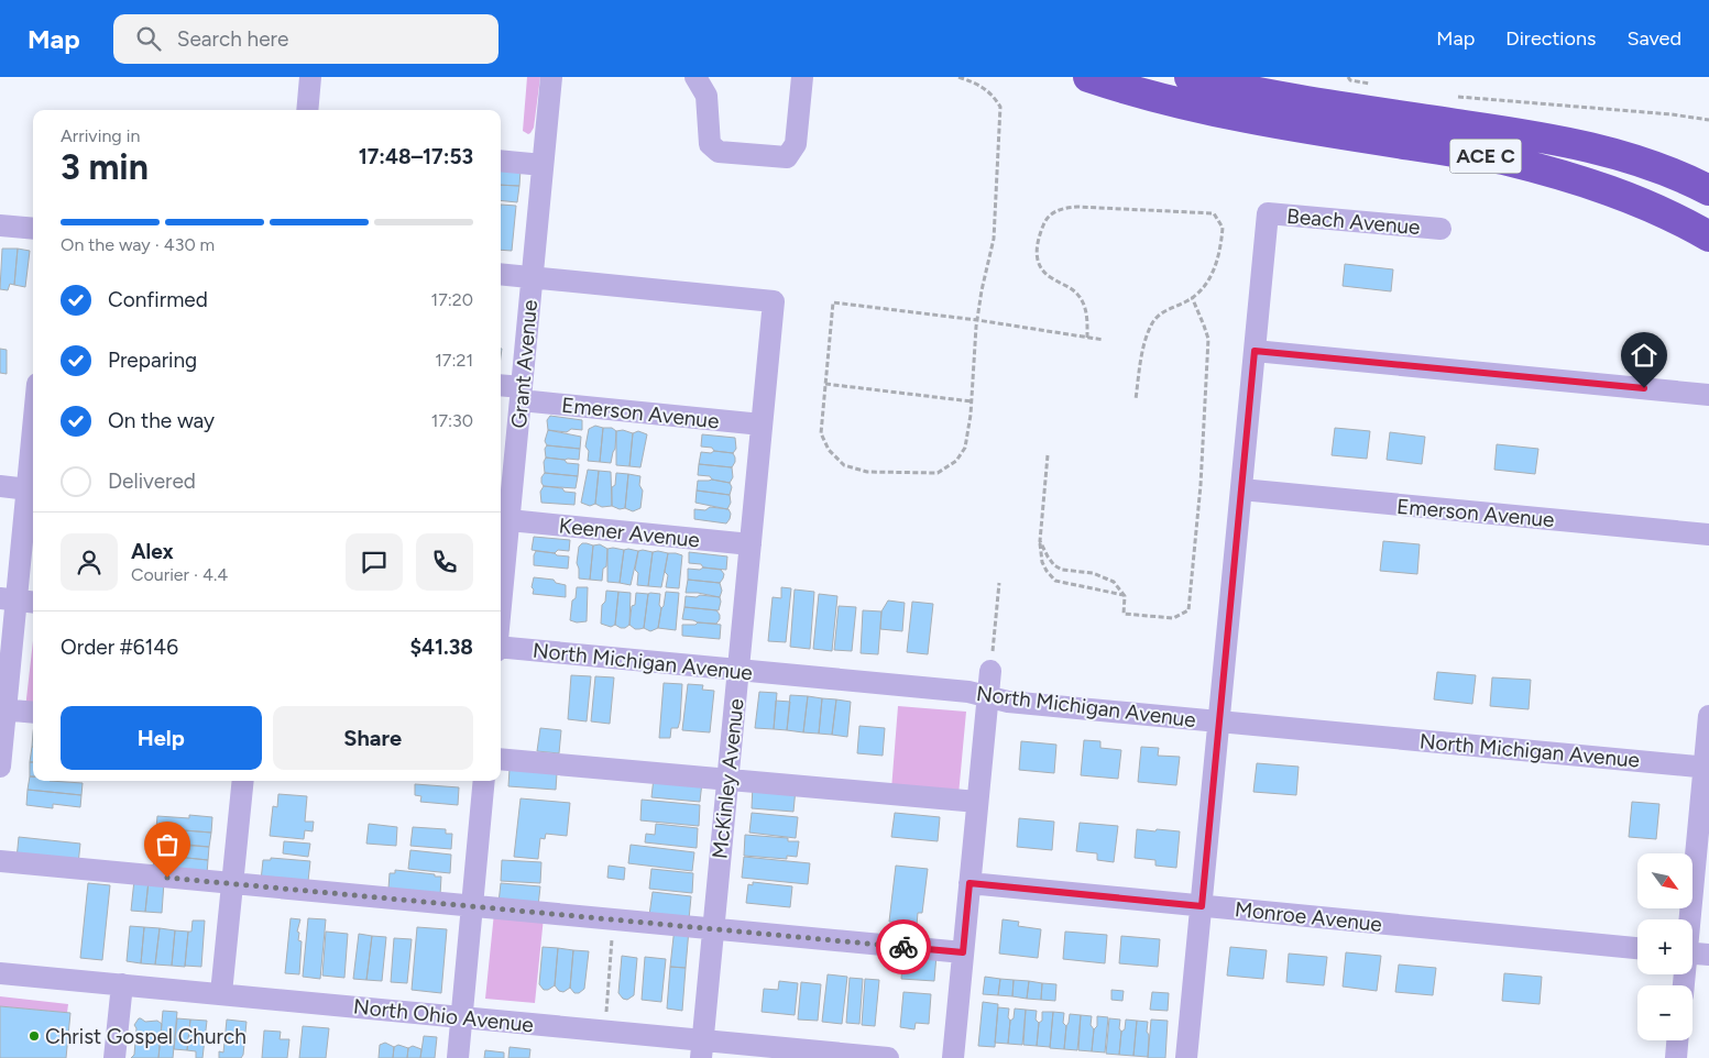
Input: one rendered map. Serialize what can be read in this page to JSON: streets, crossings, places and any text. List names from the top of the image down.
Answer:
{
  "streets": {
    "highway": ["ACE C"],
    "street": [
      "Beach Avenue",
      "Grant Avenue",
      "Emerson Avenue",
      "Keener Avenue",
      "North Michigan Avenue",
      "McKinley Avenue",
      "Monroe Avenue",
      "North Ohio Avenue"
    ]
  },
  "crossings": [
    ["Grant Avenue", "Emerson Avenue"],
    ["Grant Avenue", "Keener Avenue"],
    ["Grant Avenue", "McKinley Avenue"],
    ["Emerson Avenue", "McKinley Avenue"],
    ["Keener Avenue", "McKinley Avenue"],
    ["North Michigan Avenue", "McKinley Avenue"],
    ["McKinley Avenue", "North Ohio Avenue"]
  ],
  "places": ["Christ Gospel Church"],
  "north": "bottom right",
  "page": {
    "header": "Map",
    "search": "Search here",
    "nav": ["Map", "Directions", "Saved"],
    "heading": ["3 min", "Arriving in", "17:48–17:53"],
    "panel": [
      "Alex",
      "Courier · 4.4",
      "Order #6146",
      "$41.38"
    ],
    "bar": "On the way · 430 m",
    "list": [
      ["Confirmed", "17:20"],
      ["Preparing", "17:21"],
      ["On the way", "17:30"],
      "Delivered"
    ],
    "buttons": ["Help", "Share"],
    "map_buttons": ["+", "−"]
  }
}
